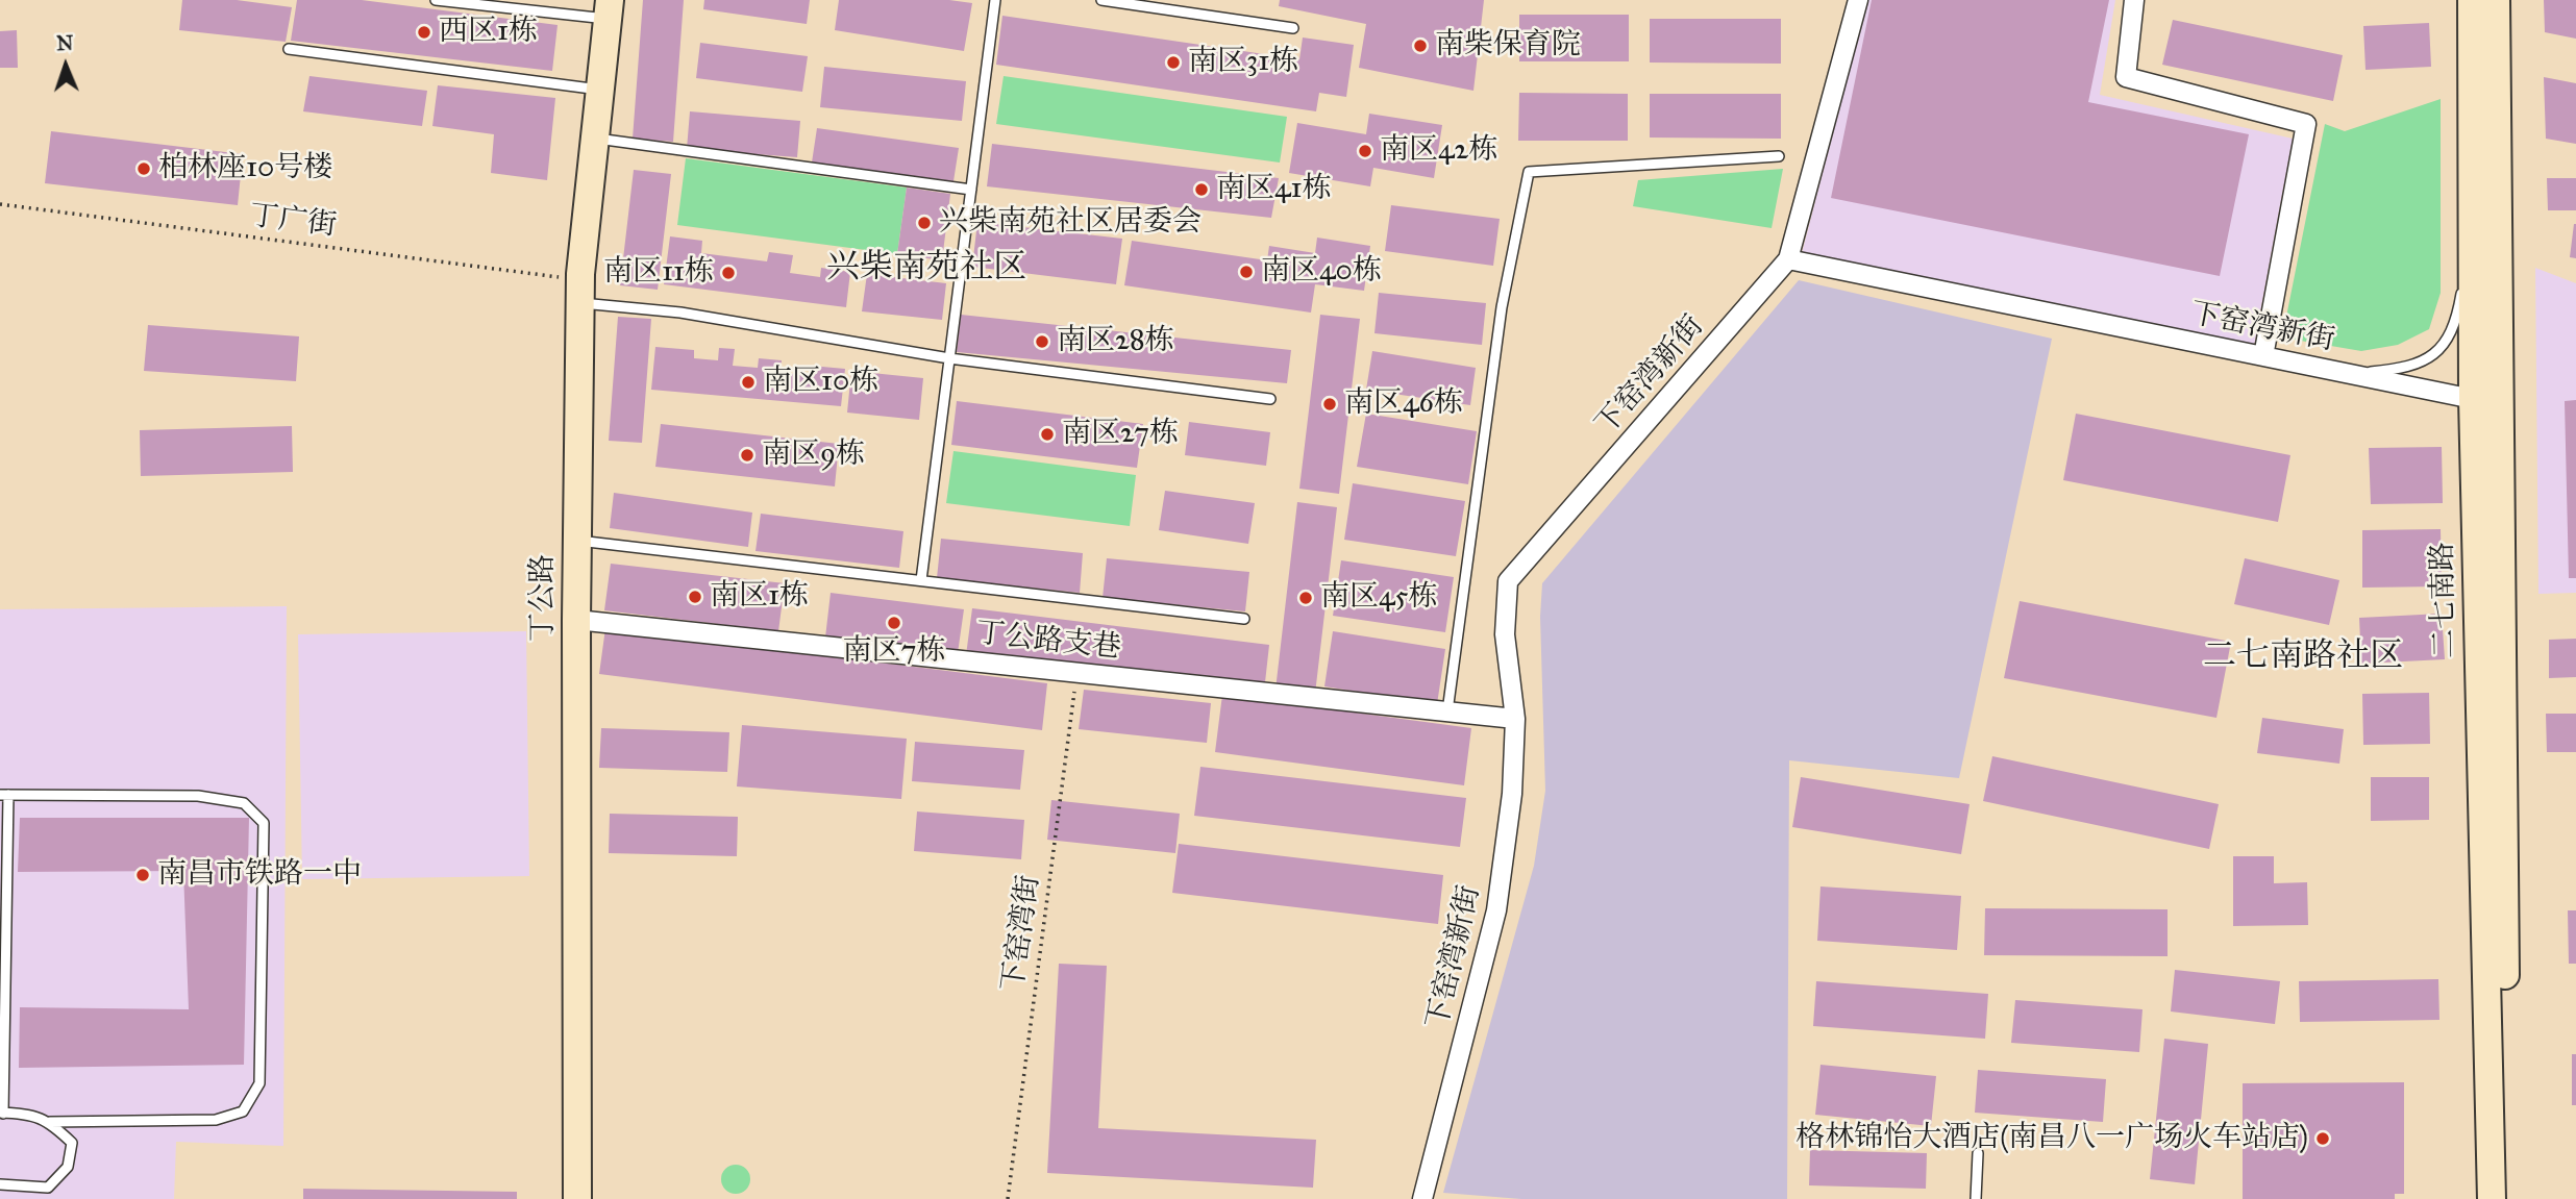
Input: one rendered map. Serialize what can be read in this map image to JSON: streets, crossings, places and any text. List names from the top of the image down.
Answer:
{
  "streets": {
    "main road": ["丁公路", "二七南路"],
    "street": ["下窑湾新街", "丁公路支巷"],
    "path": ["丁广街", "下窑湾街"]
  },
  "crossings": [
    ["丁广街", "丁公路"],
    ["下窑湾新街", "二七南路"],
    ["下窑湾新街", "丁公路支巷"],
    ["丁公路", "丁公路支巷"],
    ["丁公路支巷", "下窑湾街"]
  ],
  "districts": ["兴柴南苑社区", "二七南路社区"],
  "places": [
    "西区1栋",
    "南柴保育院",
    "南区31栋",
    "南区42栋",
    "柏林座10号楼",
    "南区41栋",
    "兴柴南苑社区居委会",
    "南区40栋",
    "南区11栋",
    "南区28栋",
    "南区10栋",
    "南区46栋",
    "南区27栋",
    "南区9栋",
    "南区1栋",
    "南区45栋",
    "南区7栋",
    "南昌市铁路一中",
    "格林锦怡大酒店(南昌八一广场火车站店)"
  ],
  "north": "top"
}
